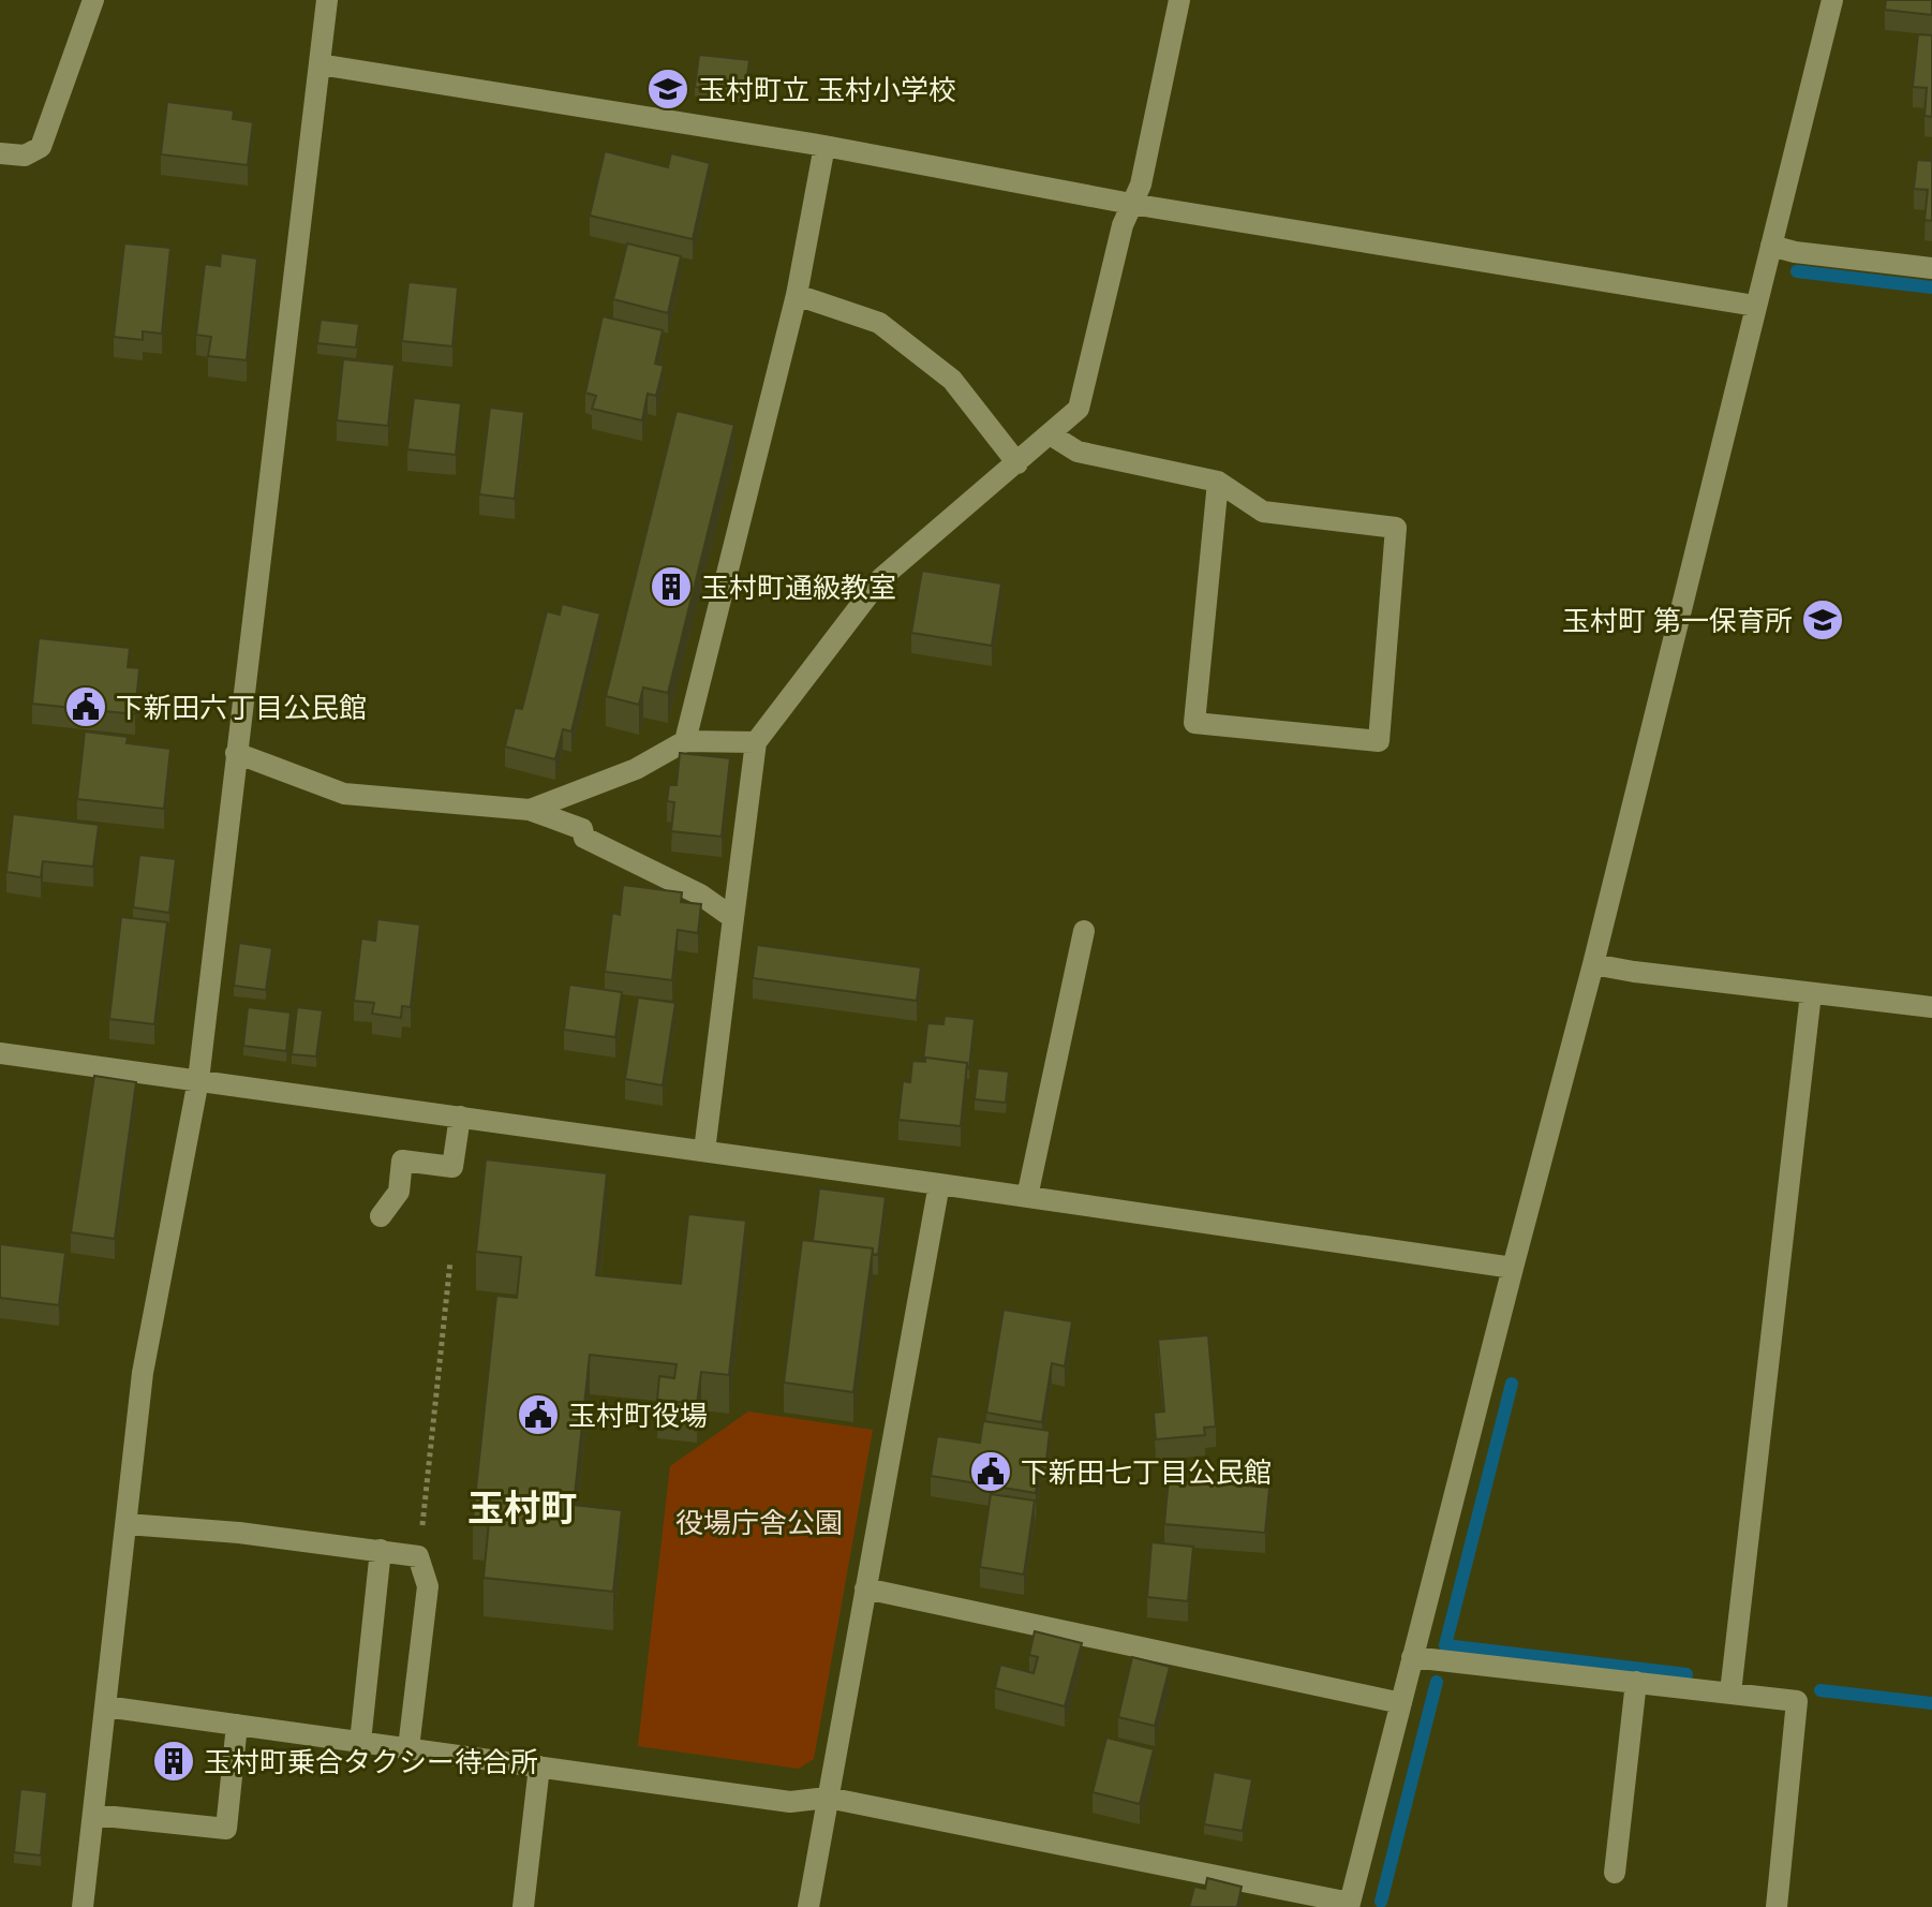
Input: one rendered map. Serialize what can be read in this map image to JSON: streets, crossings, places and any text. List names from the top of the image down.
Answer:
{
  "districts": ["玉村町"],
  "parks": ["役場庁舎公園"],
  "places": {
    "school or university": ["玉村町立 玉村小学校", "玉村町 第一保育所"],
    "building": ["玉村町通級教室", "玉村町乗合タクシー待合所"],
    "public building": ["下新田六丁目公民館", "玉村町役場", "下新田七丁目公民館"]
  }
}
